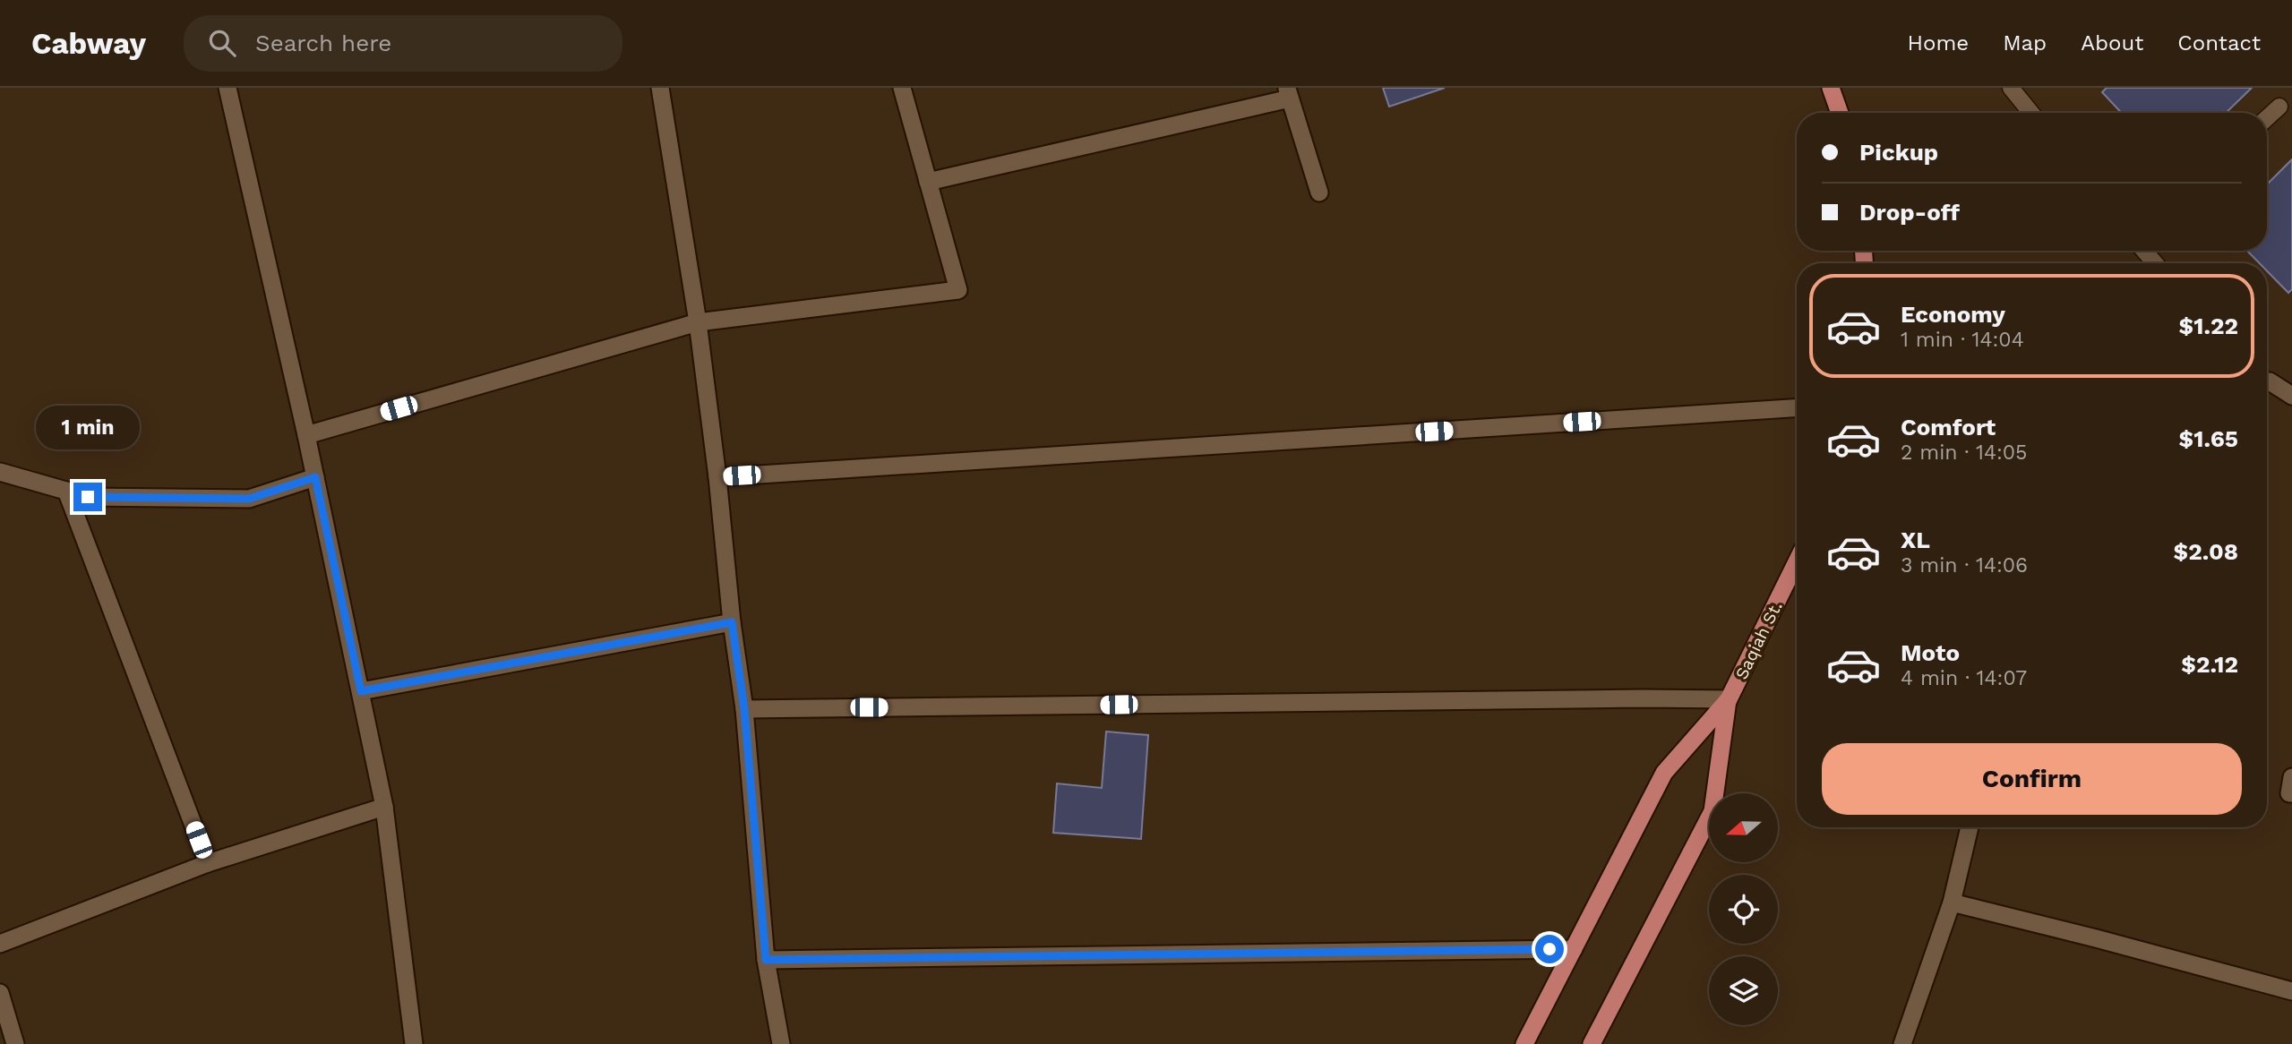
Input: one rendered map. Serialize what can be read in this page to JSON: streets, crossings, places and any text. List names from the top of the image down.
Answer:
{
  "streets": {
    "main road": ["Saqiah St."]
  },
  "north": "left",
  "page": {
    "header": "Cabway",
    "search": "Search here",
    "nav": [
      "Home",
      "Map",
      "About",
      "Contact"
    ],
    "banner": ["Pickup", "Drop-off"],
    "list": [
      {
        "name": "Economy",
        "note": "1 min · 14:04",
        "value": "$1.22"
      },
      {
        "name": "Comfort",
        "note": "2 min · 14:05",
        "value": "$1.65"
      },
      {
        "name": "XL",
        "note": "3 min · 14:06",
        "value": "$2.08"
      },
      {
        "name": "Moto",
        "note": "4 min · 14:07",
        "value": "$2.12"
      }
    ],
    "bubble": "1 min",
    "buttons": "Confirm"
  }
}
